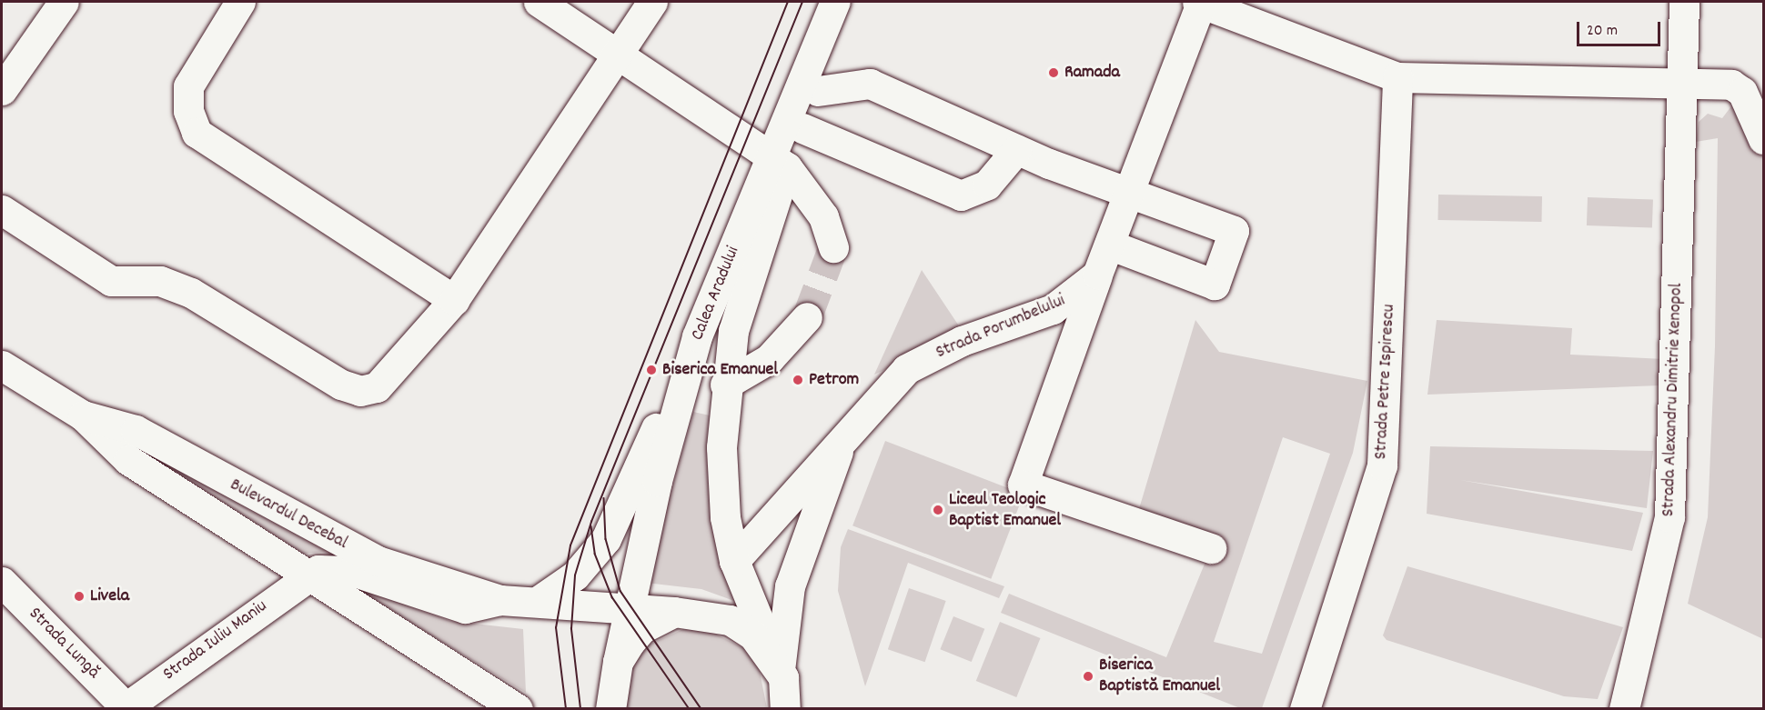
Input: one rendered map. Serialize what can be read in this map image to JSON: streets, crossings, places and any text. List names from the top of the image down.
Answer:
{
  "streets": {
    "street": [
      "Calea Aradului",
      "Strada Porumbelului",
      "Strada Petre Ispirescu",
      "Strada Alexandru Dimitrie Xenopol",
      "Bulevardul Decebal",
      "Strada Iuliu Maniu",
      "Strada Lungă"
    ]
  },
  "crossings": [
    ["Calea Aradului", "Strada Porumbelului"],
    ["Calea Aradului", "Bulevardul Decebal"],
    ["Bulevardul Decebal", "Strada Iuliu Maniu"],
    ["Strada Iuliu Maniu", "Strada Lungă"]
  ],
  "places": [
    "Ramada",
    "Biserica Emanuel",
    "Petrom",
    "Liceul Teologic Baptist Emanuel",
    "Livela",
    "Biserica Baptistă Emanuel"
  ],
  "scale_bar": "20 m"
}
